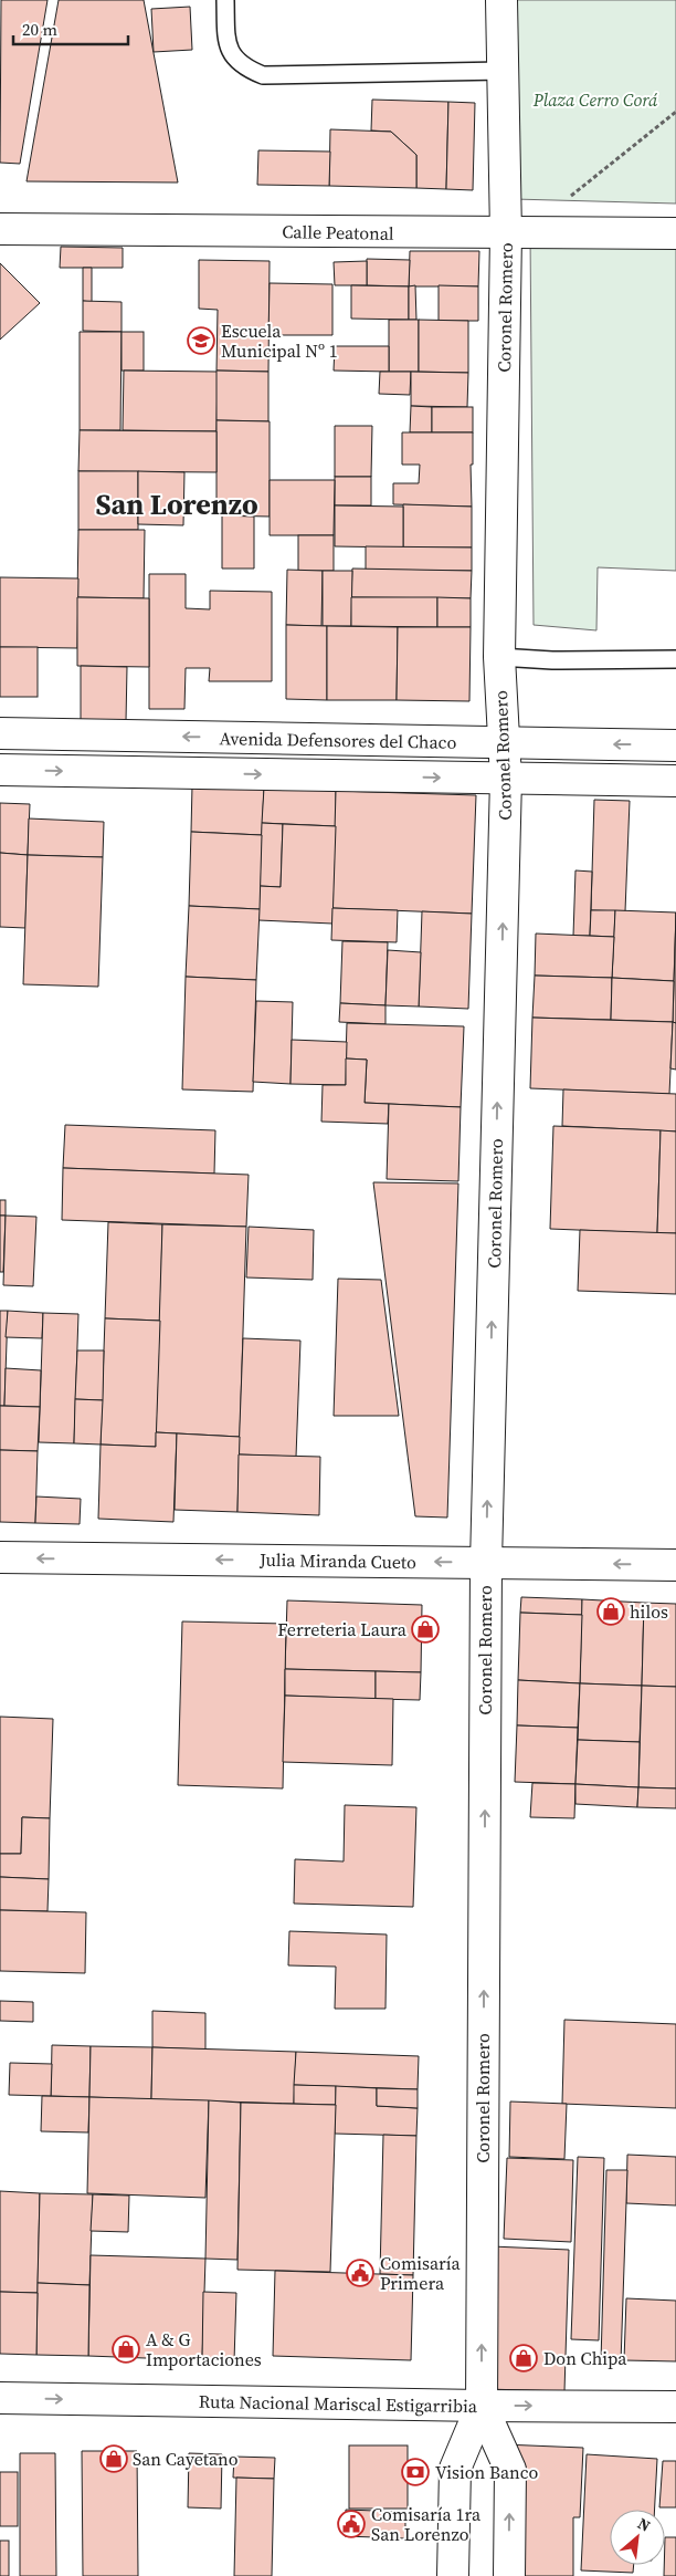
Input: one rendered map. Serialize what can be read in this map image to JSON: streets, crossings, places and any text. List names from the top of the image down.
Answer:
{
  "streets": {
    "main road": [
      "Calle Peatonal",
      "Coronel Romero",
      "Avenida Defensores del Chaco",
      "Julia Miranda Cueto",
      "Ruta Nacional Mariscal Estigarribia"
    ]
  },
  "crossings": [
    ["Calle Peatonal", "Coronel Romero"],
    ["Coronel Romero", "Avenida Defensores del Chaco"],
    ["Coronel Romero", "Julia Miranda Cueto"],
    ["Coronel Romero", "Ruta Nacional Mariscal Estigarribia"]
  ],
  "one_way": ["Coronel Romero", "Julia Miranda Cueto", "Ruta Nacional Mariscal Estigarribia"],
  "districts": ["San Lorenzo"],
  "parks": ["Plaza Cerro Corá"],
  "places": {
    "school or university": ["Escuela Municipal Nº 1"],
    "shop": [
      "hilos",
      "Ferreteria Laura",
      "A & G Importaciones",
      "Don Chipa",
      "San Cayetano"
    ],
    "public building": ["Comisaría Primera", "Comisaría 1ra San Lorenzo"],
    "bank": ["Vision Banco"]
  },
  "scale_bar": "20 m",
  "north": "top right"
}
